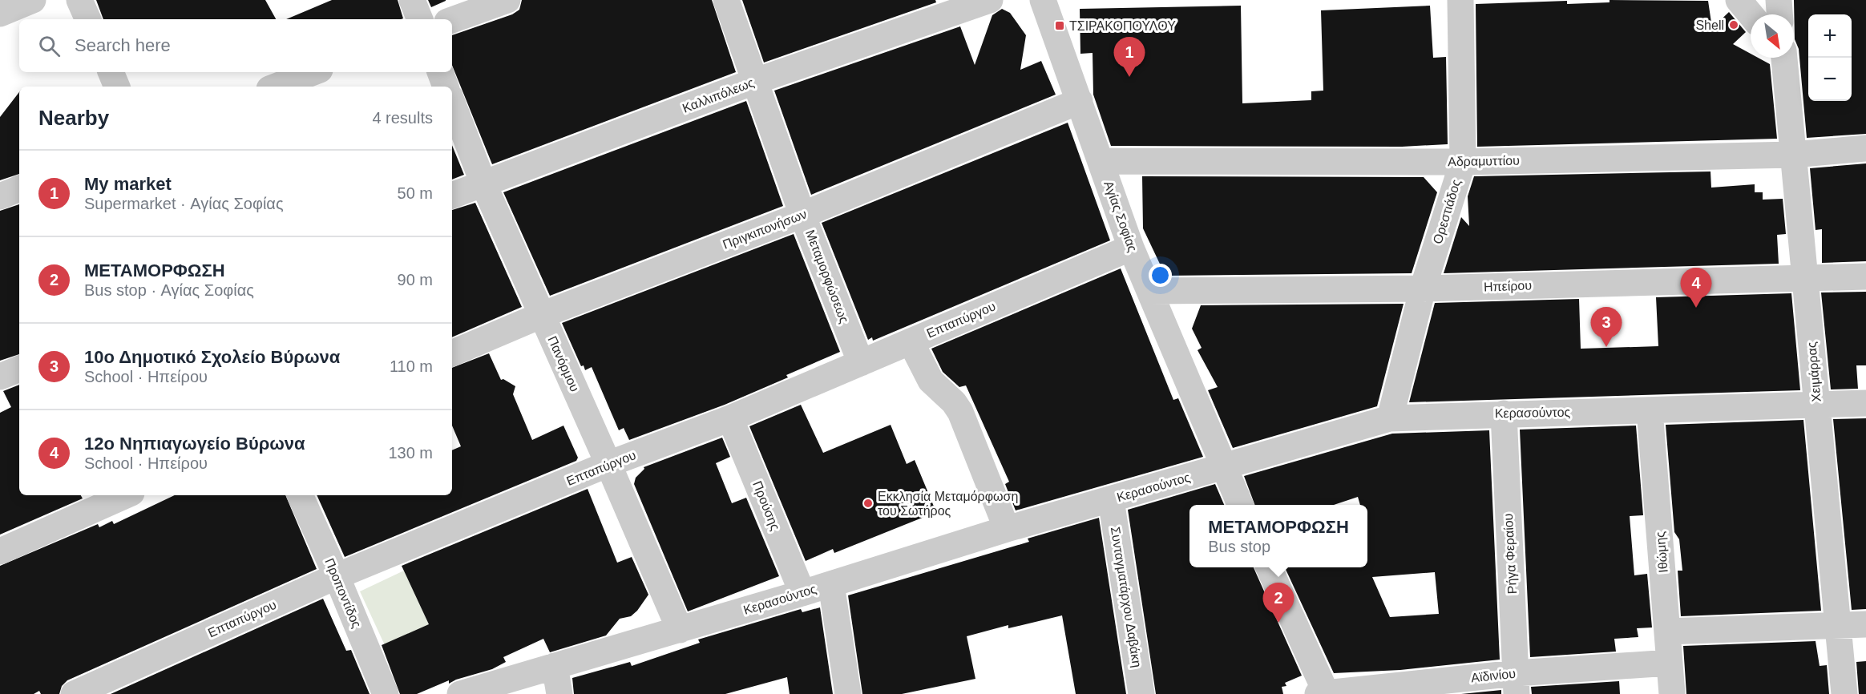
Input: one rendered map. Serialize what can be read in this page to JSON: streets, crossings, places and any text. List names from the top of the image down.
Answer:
{
  "streets": {
    "street": [
      "Καλλιπόλεως",
      "Αδραμυττίου",
      "Ορεστιάδος",
      "Αγίας Σοφίας",
      "Πριγκιπονήσων",
      "Μεταμορφώσεως",
      "Ηπείρου",
      "Επταπύργου",
      "Πανόρμου",
      "Χειμάρρας",
      "Κερασούντος",
      "Προύσης",
      "Ιθώμης",
      "Ρήγα Φεραίου",
      "Προποντίδος",
      "Συνταγματάρχου Δαβάκη",
      "Αϊδινίου"
    ]
  },
  "crossings": [
    ["Καλλιπόλεως", "Μεταμορφώσεως"],
    ["Καλλιπόλεως", "Πανόρμου"],
    ["Αδραμυττίου", "Ορεστιάδος"],
    ["Αδραμυττίου", "Αγίας Σοφίας"],
    ["Αδραμυττίου", "Χειμάρρας"],
    ["Ορεστιάδος", "Ηπείρου"],
    ["Ορεστιάδος", "Κερασούντος"],
    ["Αγίας Σοφίας", "Πριγκιπονήσων"],
    ["Αγίας Σοφίας", "Ηπείρου"],
    ["Αγίας Σοφίας", "Επταπύργου"],
    ["Αγίας Σοφίας", "Κερασούντος"],
    ["Πριγκιπονήσων", "Μεταμορφώσεως"],
    ["Πριγκιπονήσων", "Πανόρμου"],
    ["Μεταμορφώσεως", "Επταπύργου"],
    ["Ηπείρου", "Χειμάρρας"],
    ["Επταπύργου", "Πανόρμου"],
    ["Επταπύργου", "Προύσης"],
    ["Επταπύργου", "Προποντίδος"],
    ["Πανόρμου", "Κερασούντος"],
    ["Χειμάρρας", "Κερασούντος"],
    ["Κερασούντος", "Προύσης"],
    ["Κερασούντος", "Ιθώμης"],
    ["Κερασούντος", "Ρήγα Φεραίου"],
    ["Κερασούντος", "Συνταγματάρχου Δαβάκη"],
    ["Ιθώμης", "Αϊδινίου"],
    ["Ρήγα Φεραίου", "Αϊδινίου"]
  ],
  "places": {
    "other": ["Shell", "Εκκλησία Μεταμόρφωση του Σωτήρος"],
    "transit": ["ΤΣΙΡΑΚΟΠΟΥΛΟΥ"]
  },
  "north": "bottom right",
  "page": {
    "map_buttons": ["+", "−"],
    "search": "Search here",
    "pins": [
      "1",
      "4",
      "3",
      "2"
    ],
    "heading": ["Nearby", "4 results"],
    "list": [
      {
        "mark": "1",
        "name": "My market",
        "note": "Supermarket · Αγίας Σοφίας",
        "value": "50 m"
      },
      {
        "mark": "2",
        "name": "ΜΕΤΑΜΟΡΦΩΣΗ",
        "note": "Bus stop · Αγίας Σοφίας",
        "value": "90 m"
      },
      {
        "mark": "3",
        "name": "10ο Δημοτικό Σχολείο Βύρωνα",
        "note": "School · Ηπείρου",
        "value": "110 m"
      },
      {
        "mark": "4",
        "name": "12ο Νηπιαγωγείο Βύρωνα",
        "note": "School · Ηπείρου",
        "value": "130 m"
      }
    ],
    "popup": ["ΜΕΤΑΜΟΡΦΩΣΗ", "Bus stop"]
  }
}
